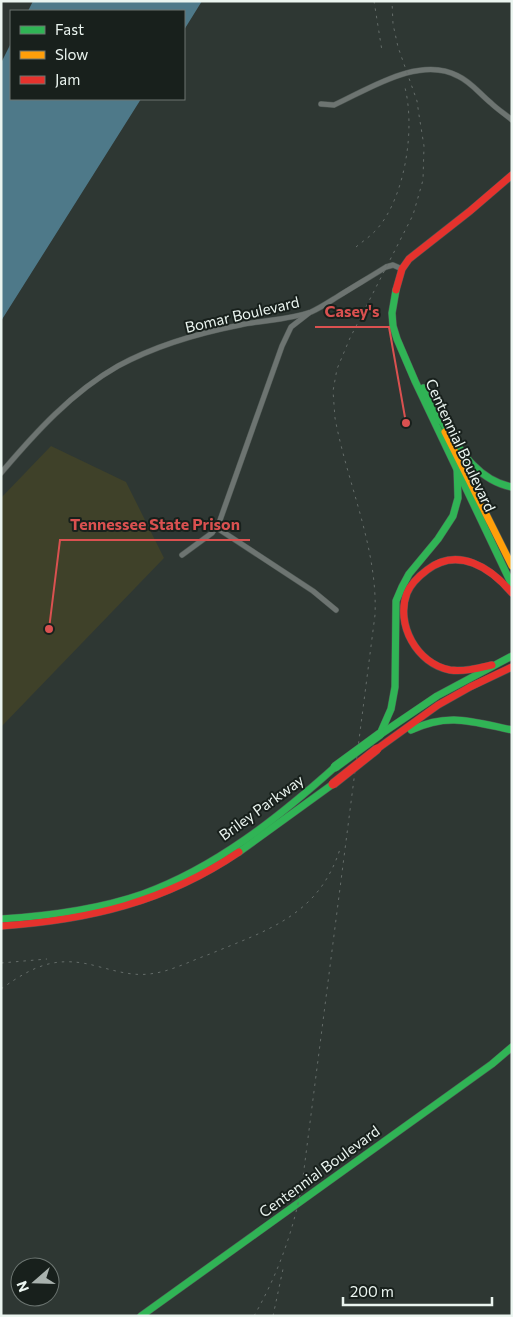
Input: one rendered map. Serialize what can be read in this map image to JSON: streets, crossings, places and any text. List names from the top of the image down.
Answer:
{
  "streets": {
    "main road": ["Centennial Boulevard", "Briley Parkway"],
    "street": ["Bomar Boulevard"]
  },
  "crossings": [
    ["Bomar Boulevard", "Centennial Boulevard"]
  ],
  "places": ["Casey's", "Tennessee State Prison"],
  "legend": ["Fast", "Slow", "Jam"],
  "scale_bar": "200 m",
  "north": "left"
}
